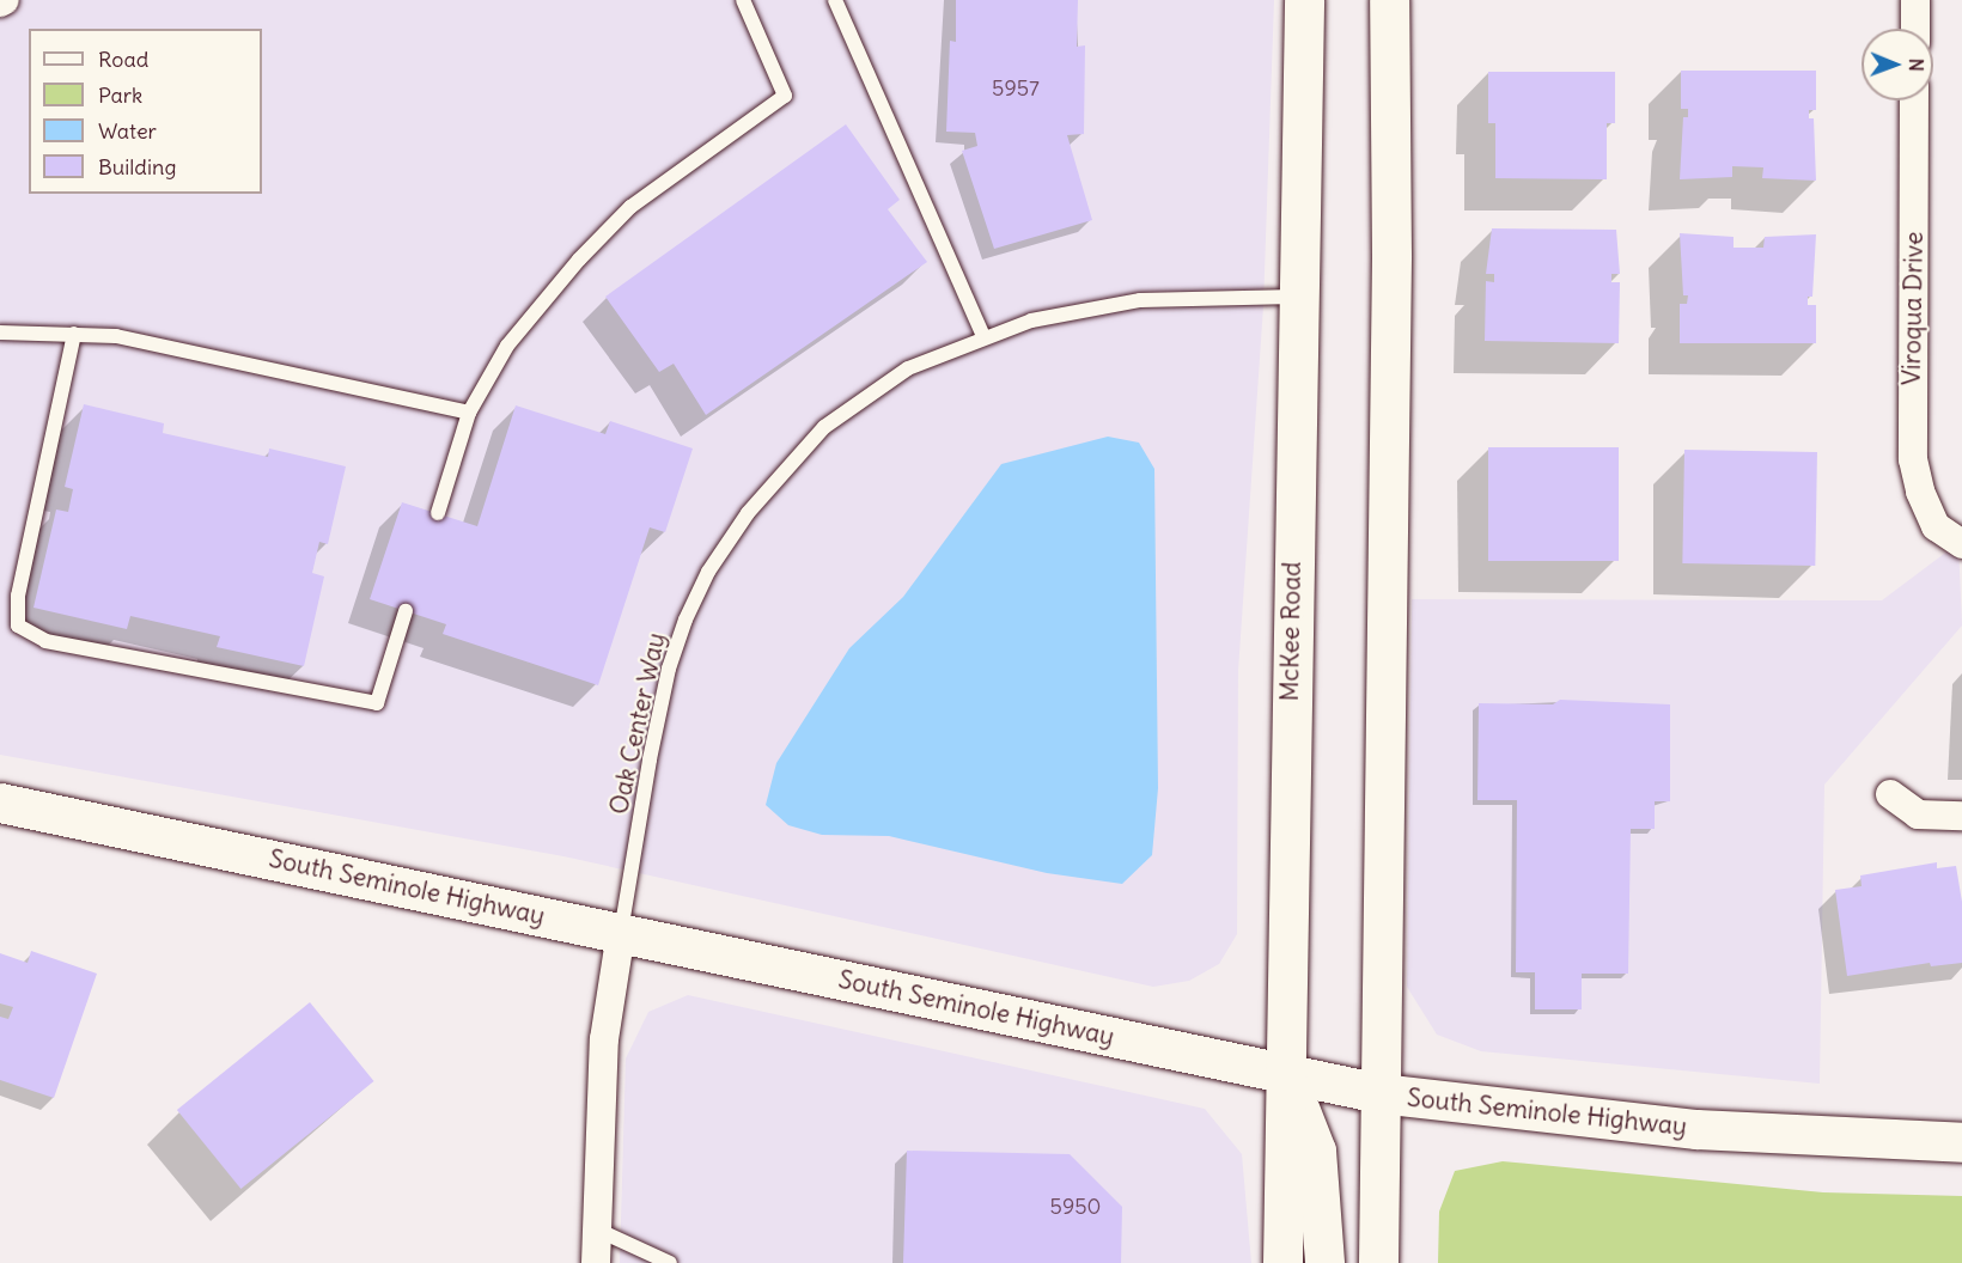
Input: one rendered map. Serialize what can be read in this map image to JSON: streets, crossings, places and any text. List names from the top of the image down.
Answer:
{
  "streets": {
    "main road": ["McKee Road", "South Seminole Highway"],
    "street": ["Viroqua Drive"],
    "lane": ["Oak Center Way"]
  },
  "crossings": [
    ["McKee Road", "Oak Center Way"],
    ["McKee Road", "South Seminole Highway"],
    ["Oak Center Way", "South Seminole Highway"]
  ],
  "house_numbers": ["5957", "5950"],
  "legend": [
    "Road",
    "Park",
    "Water",
    "Building"
  ],
  "north": "right"
}
